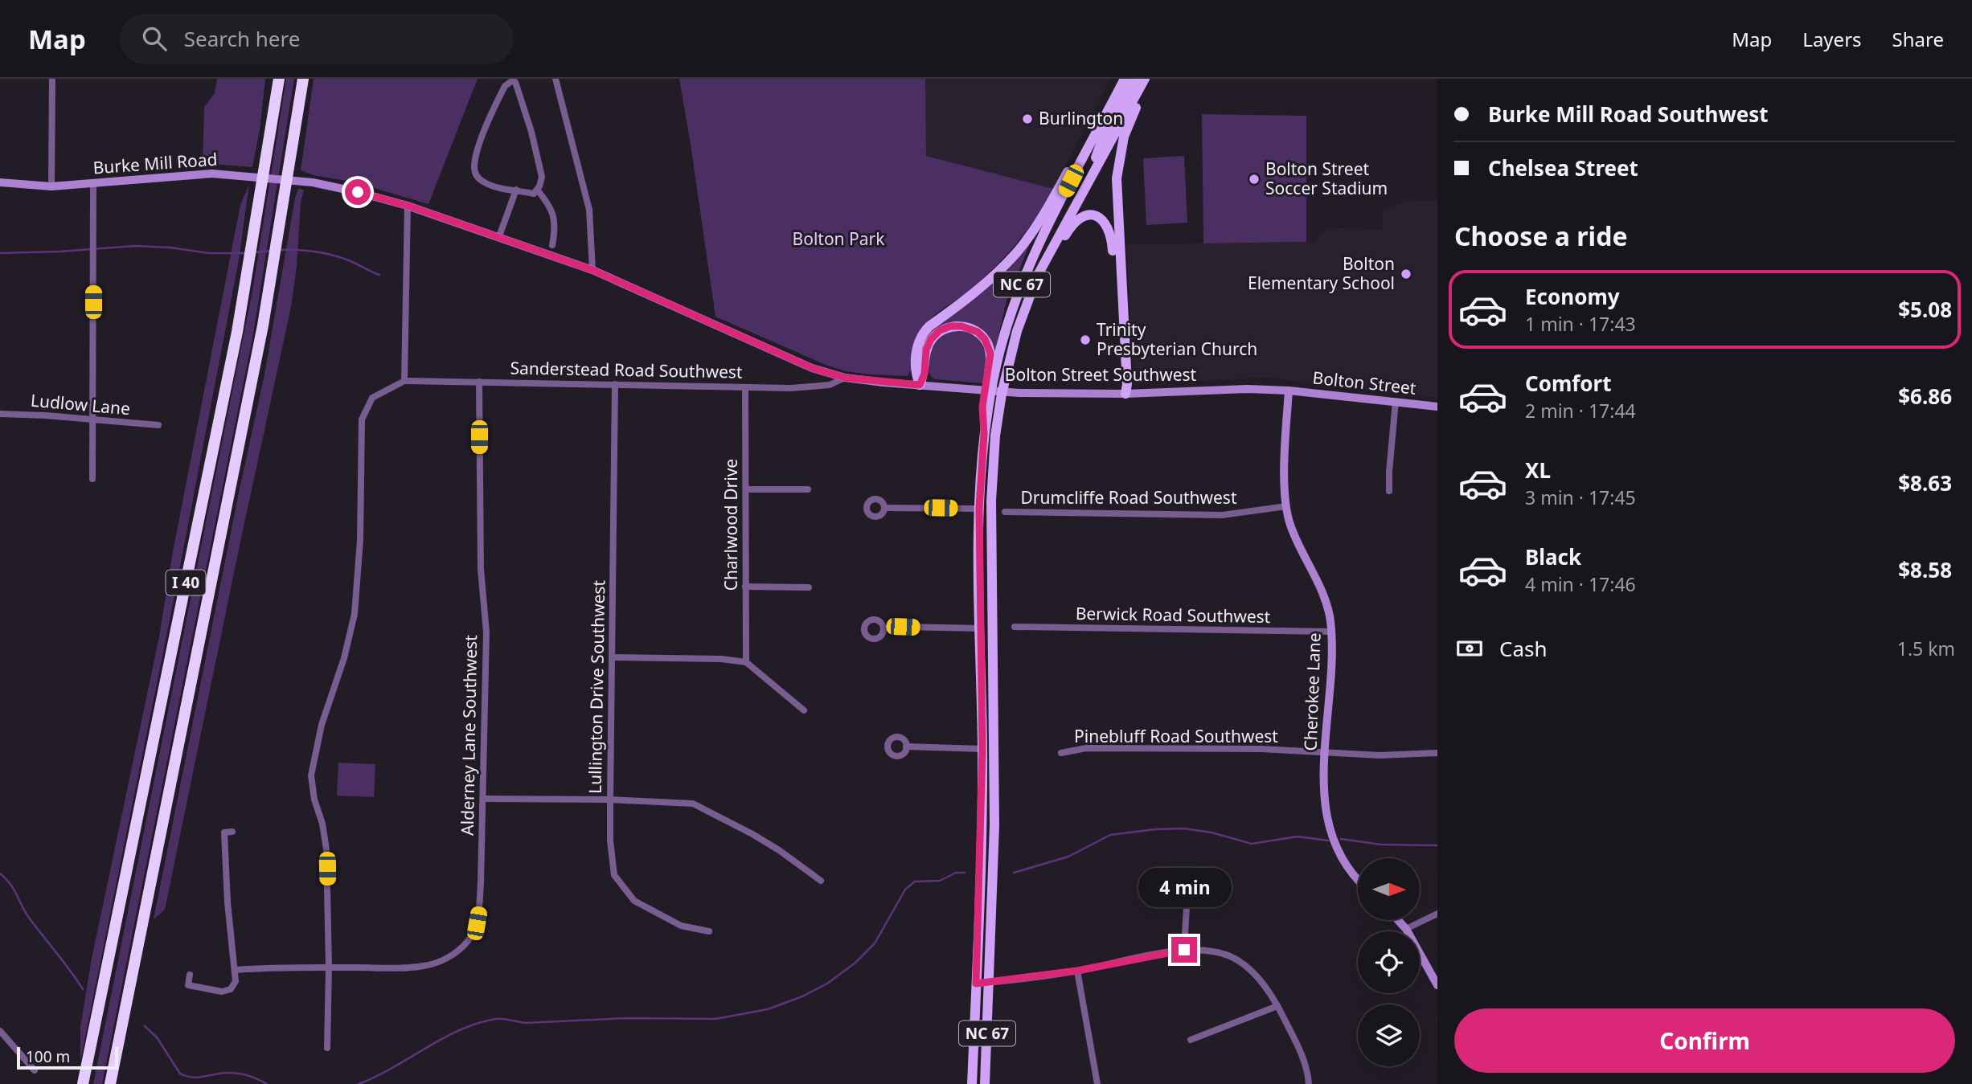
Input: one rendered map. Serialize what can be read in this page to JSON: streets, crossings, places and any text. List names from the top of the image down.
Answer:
{
  "streets": {
    "highway": ["I 40"],
    "main road": ["NC 67"],
    "street": [
      "Burke Mill Road",
      "Sanderstead Road Southwest",
      "Bolton Street Southwest",
      "Bolton Street",
      "Ludlow Lane",
      "Drumcliffe Road Southwest",
      "Charlwood Drive",
      "Berwick Road Southwest",
      "Lullington Drive Southwest",
      "Cherokee Lane",
      "Alderney Lane Southwest",
      "Pinebluff Road Southwest"
    ]
  },
  "crossings": [
    ["Burke Mill Road", "Bolton Street Southwest"],
    ["Sanderstead Road Southwest", "Bolton Street Southwest"],
    ["Sanderstead Road Southwest", "Charlwood Drive"],
    ["Sanderstead Road Southwest", "Lullington Drive Southwest"],
    ["Sanderstead Road Southwest", "Alderney Lane Southwest"],
    ["Bolton Street Southwest", "Bolton Street"],
    ["Bolton Street Southwest", "Cherokee Lane"],
    ["Bolton Street", "Cherokee Lane"],
    ["Drumcliffe Road Southwest", "Cherokee Lane"],
    ["Berwick Road Southwest", "Cherokee Lane"],
    ["Cherokee Lane", "Pinebluff Road Southwest"]
  ],
  "parks": ["Bolton Park"],
  "places": [
    "Burlington",
    "Bolton Street Soccer Stadium",
    "Bolton Elementary School",
    "Trinity Presbyterian Church"
  ],
  "scale_bar": "100 m",
  "north": "right",
  "page": {
    "header": "Map",
    "search": "Search here",
    "nav": ["Map", "Layers", "Share"],
    "banner": ["Burke Mill Road Southwest", "Chelsea Street"],
    "heading": "Choose a ride",
    "list": [
      {
        "name": "Economy",
        "note": "1 min · 17:43",
        "value": "$5.08"
      },
      {
        "name": "Comfort",
        "note": "2 min · 17:44",
        "value": "$6.86"
      },
      {
        "name": "XL",
        "note": "3 min · 17:45",
        "value": "$8.63"
      },
      {
        "name": "Black",
        "note": "4 min · 17:46",
        "value": "$8.58"
      }
    ],
    "pay": ["Cash", "1.5 km"],
    "bubble": "4 min",
    "buttons": "Confirm",
    "scale": "100 m"
  }
}
